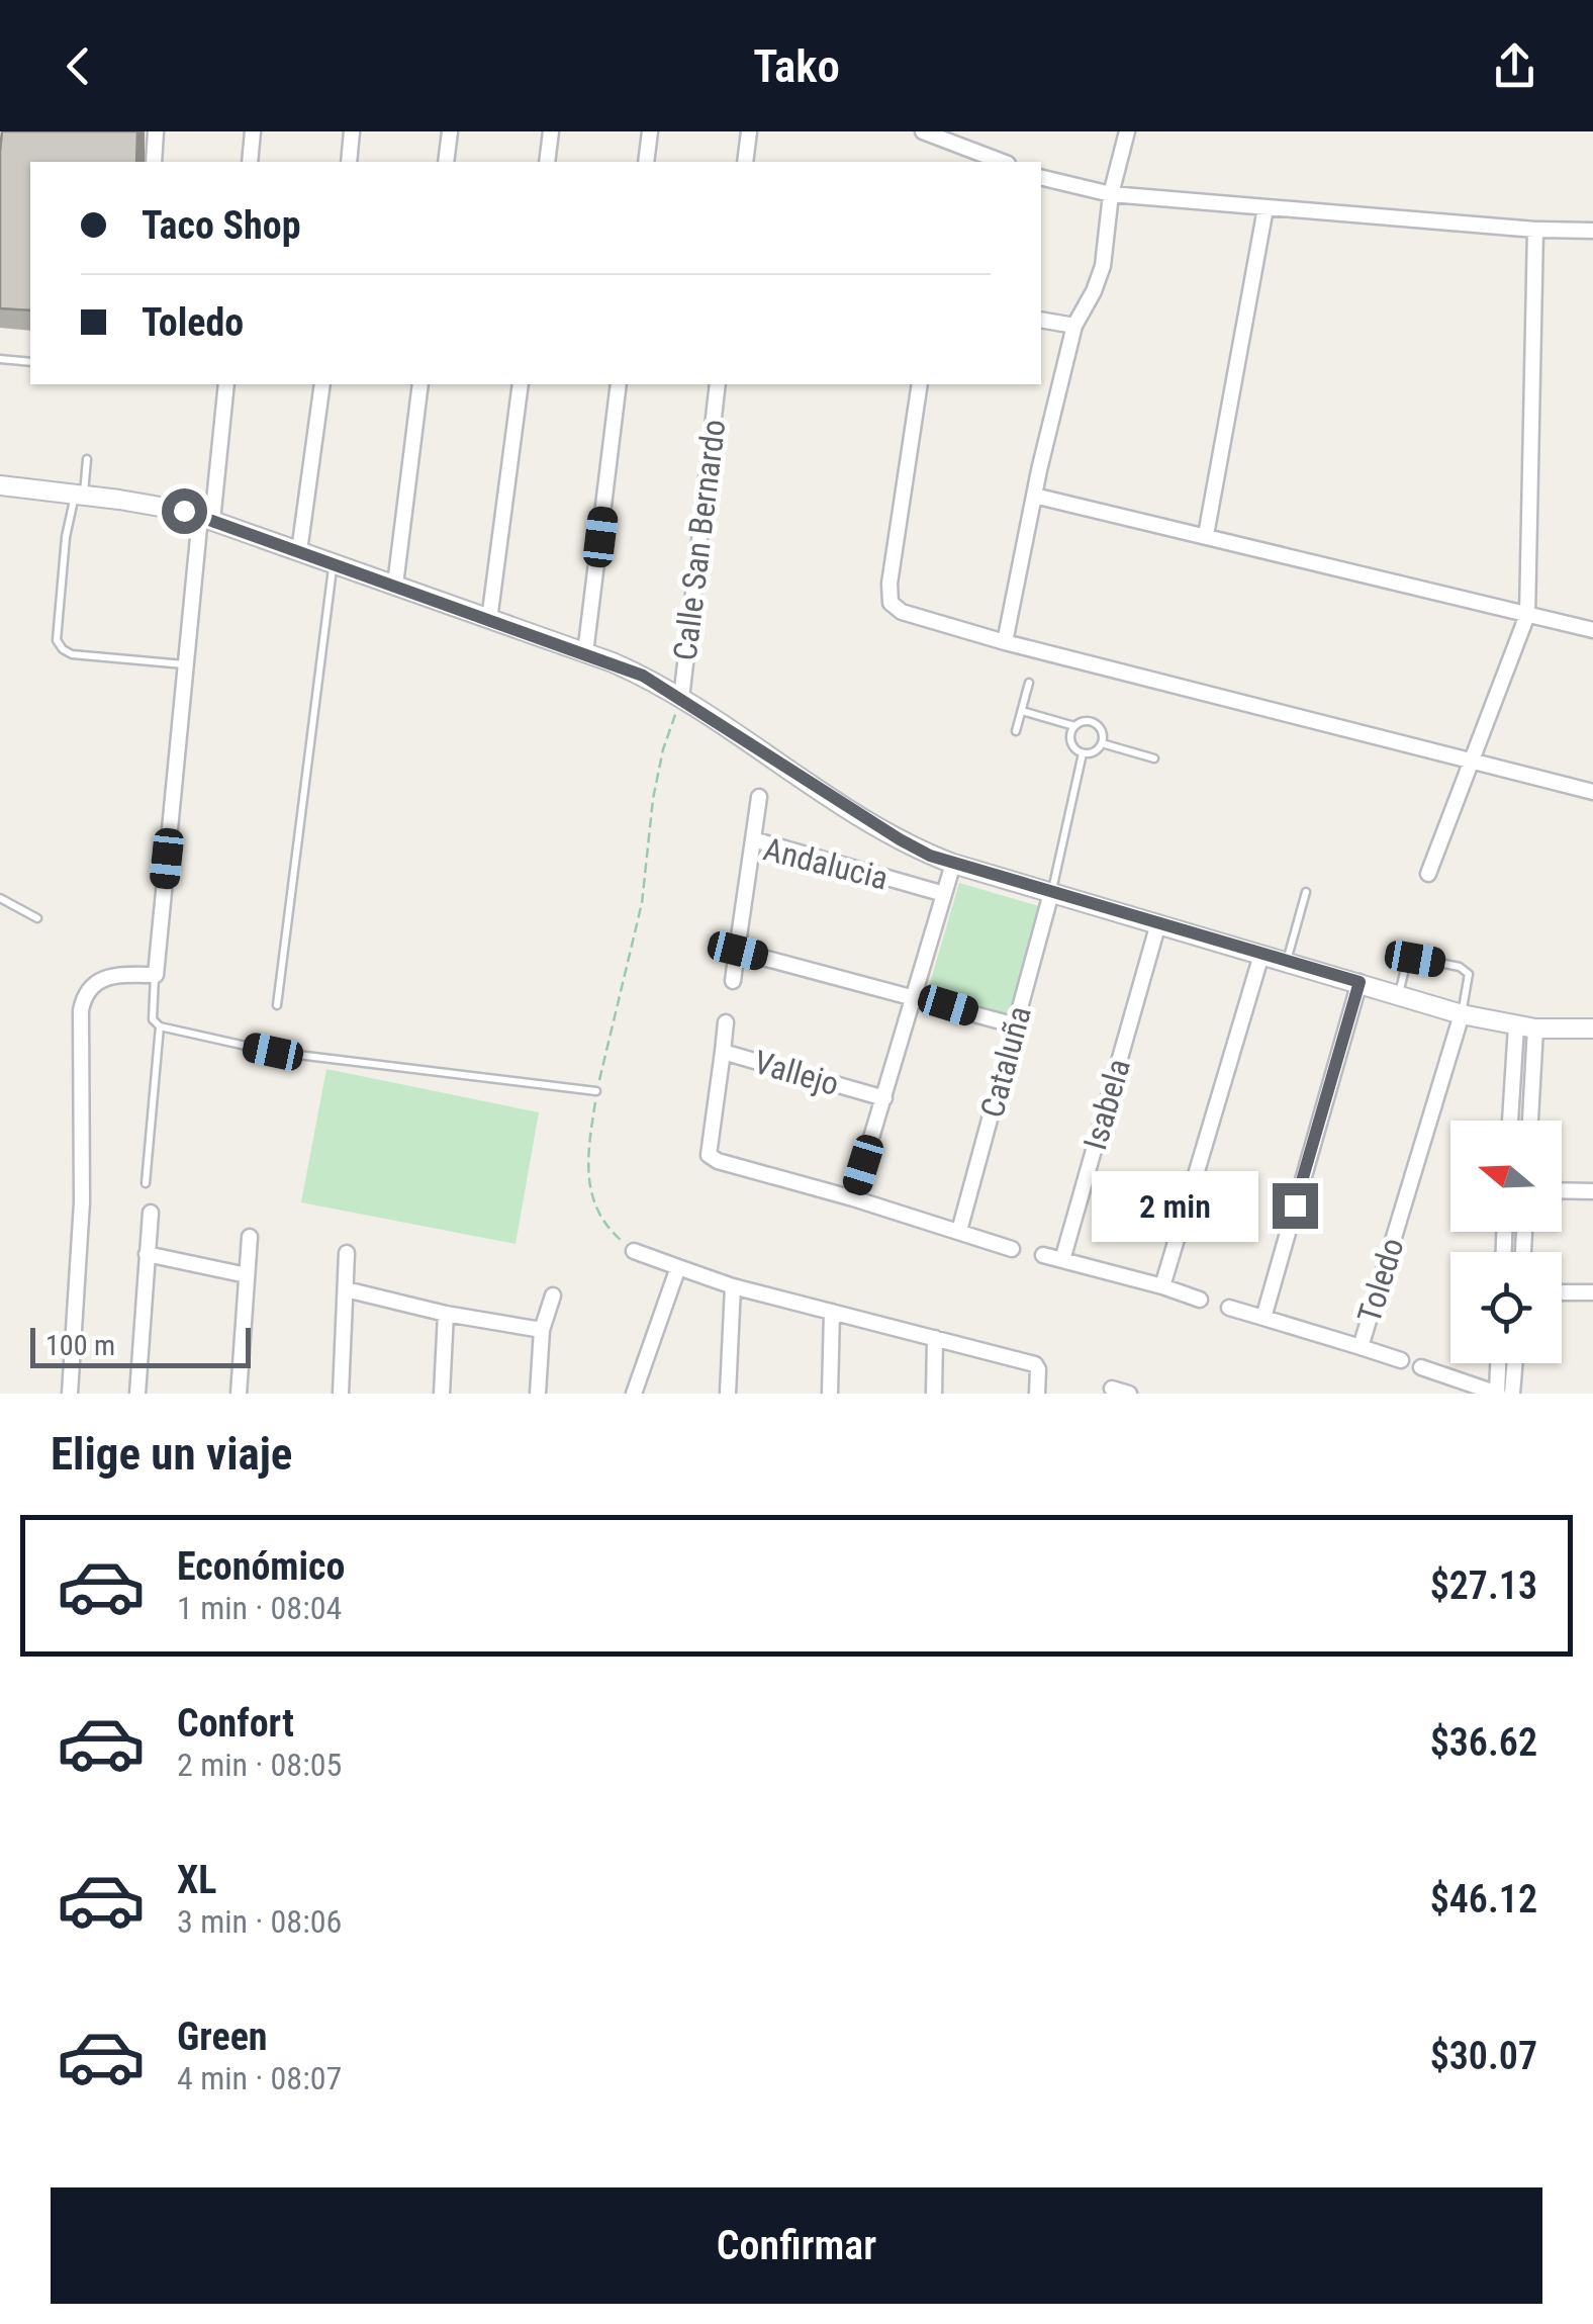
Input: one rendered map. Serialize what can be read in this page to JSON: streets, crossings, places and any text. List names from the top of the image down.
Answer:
{
  "streets": {
    "street": [
      "Calle San Bernardo",
      "Andalucia",
      "Cataluña",
      "Vallejo",
      "Isabela",
      "Toledo"
    ]
  },
  "scale_bar": "100 m",
  "north": "left",
  "page": {
    "header": "Tako",
    "banner": ["Taco Shop", "Toledo"],
    "bubble": "2 min",
    "scale": "100 m",
    "heading": "Elige un viaje",
    "list": [
      {
        "name": "Económico",
        "note": "1 min · 08:04",
        "value": "$27.13"
      },
      {
        "name": "Confort",
        "note": "2 min · 08:05",
        "value": "$36.62"
      },
      {
        "name": "XL",
        "note": "3 min · 08:06",
        "value": "$46.12"
      },
      {
        "name": "Green",
        "note": "4 min · 08:07",
        "value": "$30.07"
      }
    ],
    "buttons": "Confirmar"
  }
}
